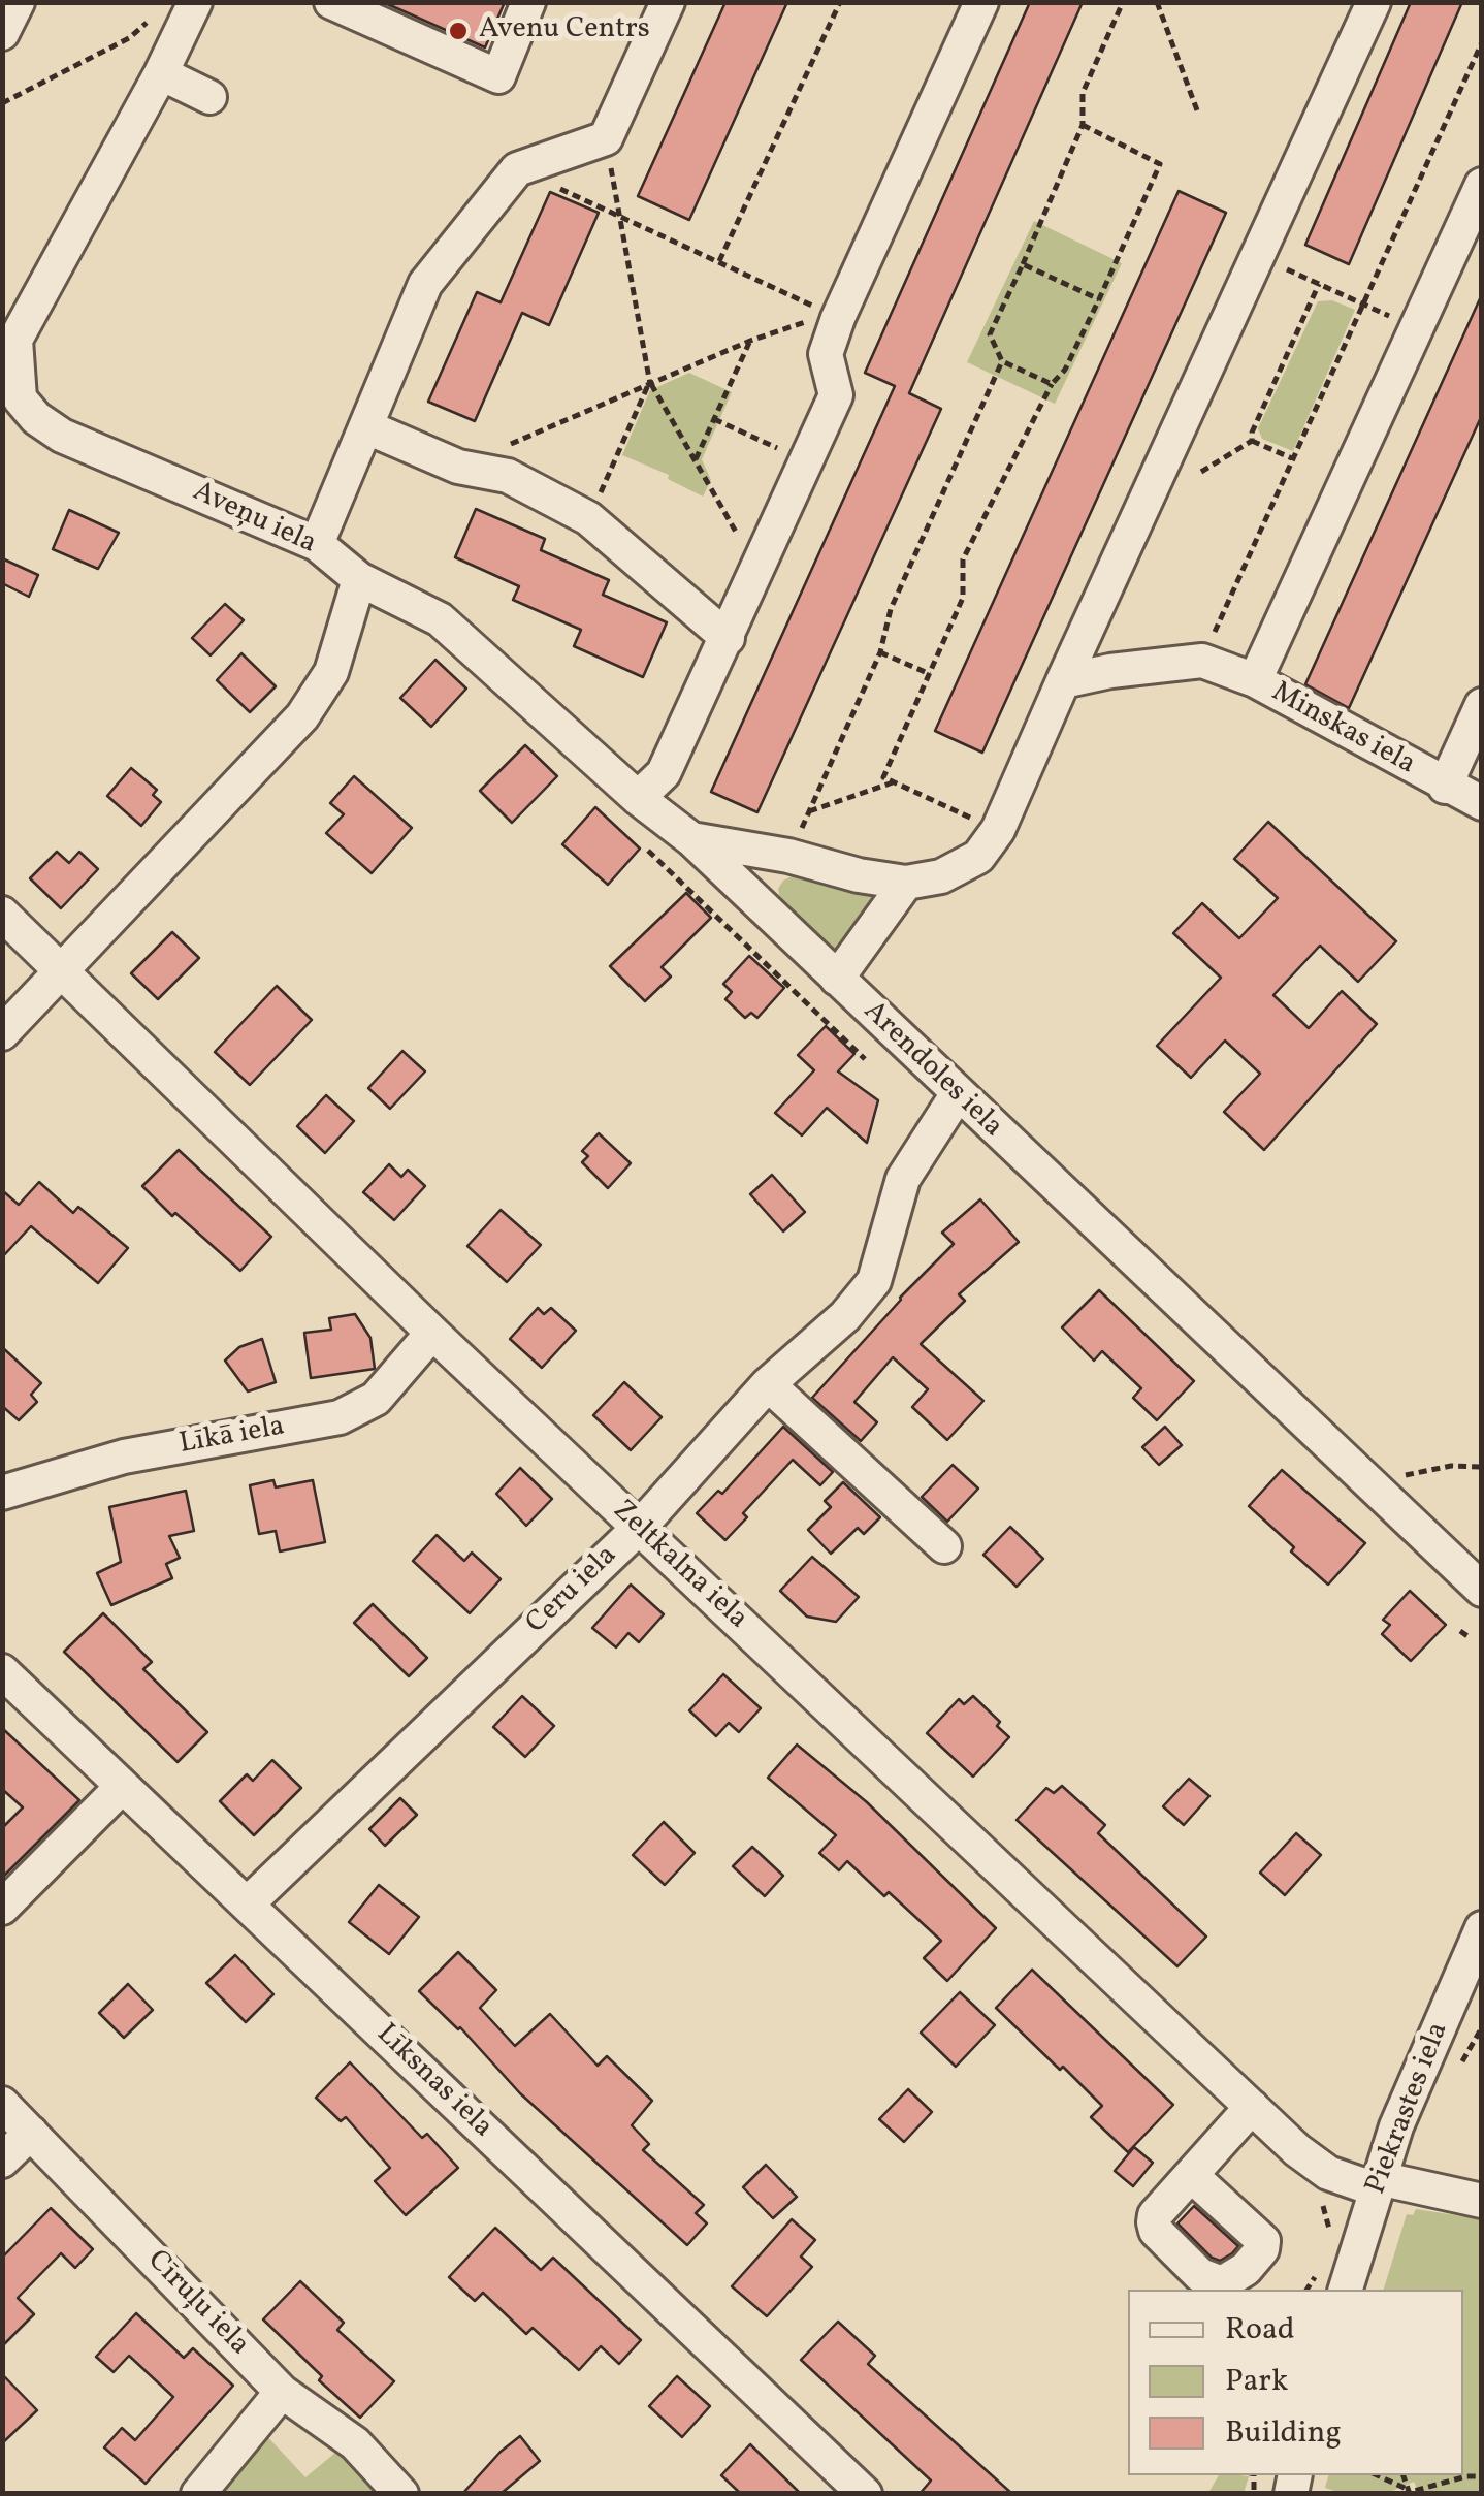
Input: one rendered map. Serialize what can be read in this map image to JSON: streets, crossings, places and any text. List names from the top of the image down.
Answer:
{
  "streets": {
    "street": [
      "Aveņu iela",
      "Minskas iela",
      "Arendoles iela",
      "Līkā iela",
      "Zeltkalna iela",
      "Ceru iela",
      "Līksnas iela",
      "Piekrastes iela",
      "Cīruļu iela"
    ]
  },
  "crossings": [
    ["Aveņu iela", "Arendoles iela"],
    ["Arendoles iela", "Ceru iela"],
    ["Līkā iela", "Zeltkalna iela"],
    ["Zeltkalna iela", "Ceru iela"],
    ["Zeltkalna iela", "Piekrastes iela"],
    ["Ceru iela", "Līksnas iela"]
  ],
  "places": ["Avenu Centrs"],
  "legend": ["Road", "Park", "Building"]
}
